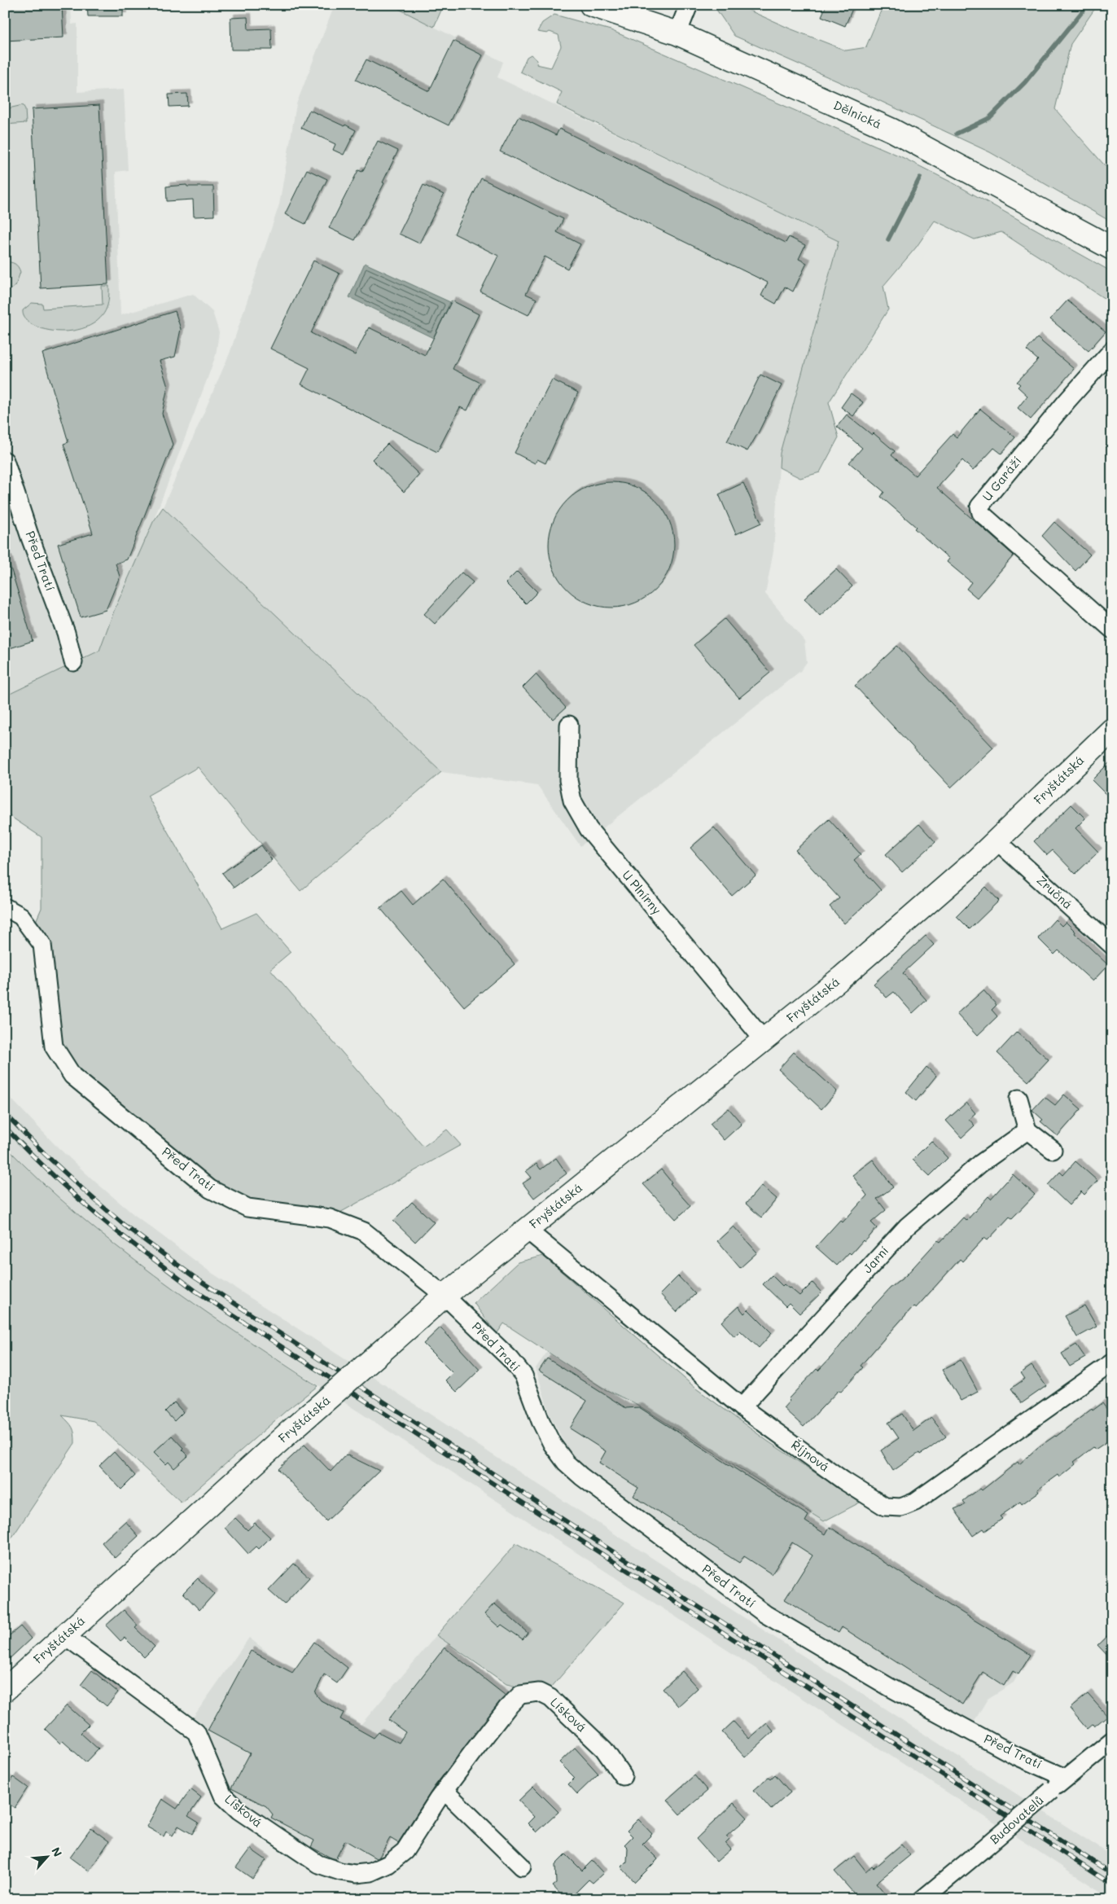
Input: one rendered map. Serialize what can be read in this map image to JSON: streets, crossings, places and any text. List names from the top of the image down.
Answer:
{
  "streets": {
    "street": [
      "Dělnická",
      "U Garáží",
      "Před Tratí",
      "Fryštátská",
      "U Plnírny",
      "Zručná",
      "Jarní",
      "Říjnová",
      "Lísková",
      "Budovatelů"
    ]
  },
  "crossings": [
    ["Před Tratí", "Fryštátská"],
    ["Před Tratí", "Budovatelů"],
    ["Fryštátská", "U Plnírny"],
    ["Fryštátská", "Zručná"],
    ["Fryštátská", "Říjnová"],
    ["Fryštátská", "Lísková"],
    ["Jarní", "Říjnová"]
  ],
  "north": "top right"
}
